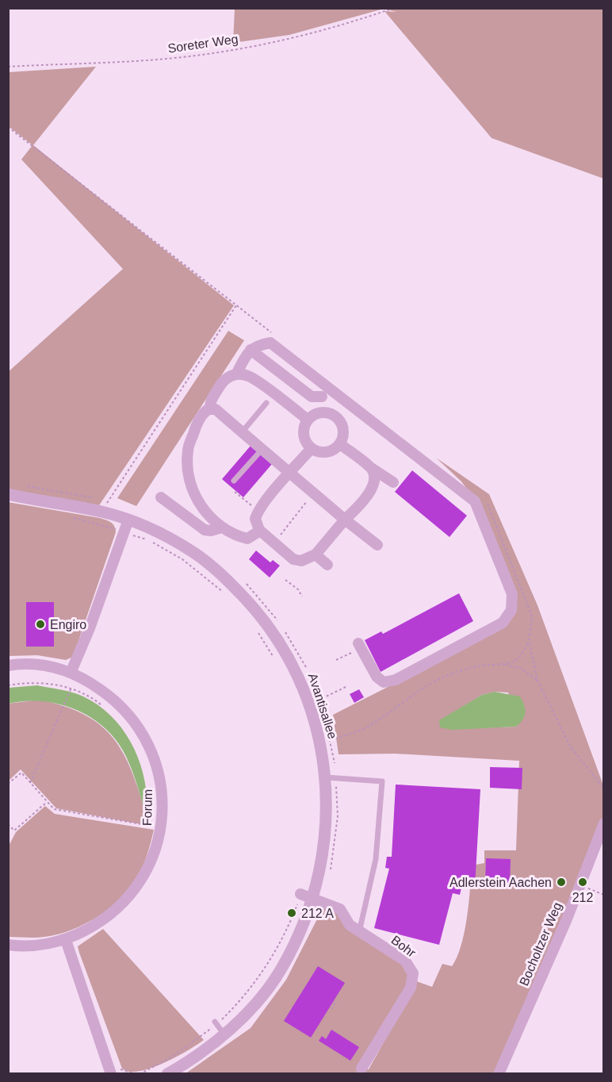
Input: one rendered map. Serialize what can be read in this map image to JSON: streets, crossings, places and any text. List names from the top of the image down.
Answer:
{
  "streets": {
    "street": [
      "Avantisallee",
      "Forum",
      "Bocholtzer Weg",
      "Bohr"
    ],
    "path": ["Soreter Weg"]
  },
  "crossings": [
    ["Avantisallee", "Bohr"]
  ],
  "places": [
    "Engiro",
    "Adlerstein Aachen",
    "212",
    "212 A"
  ]
}
